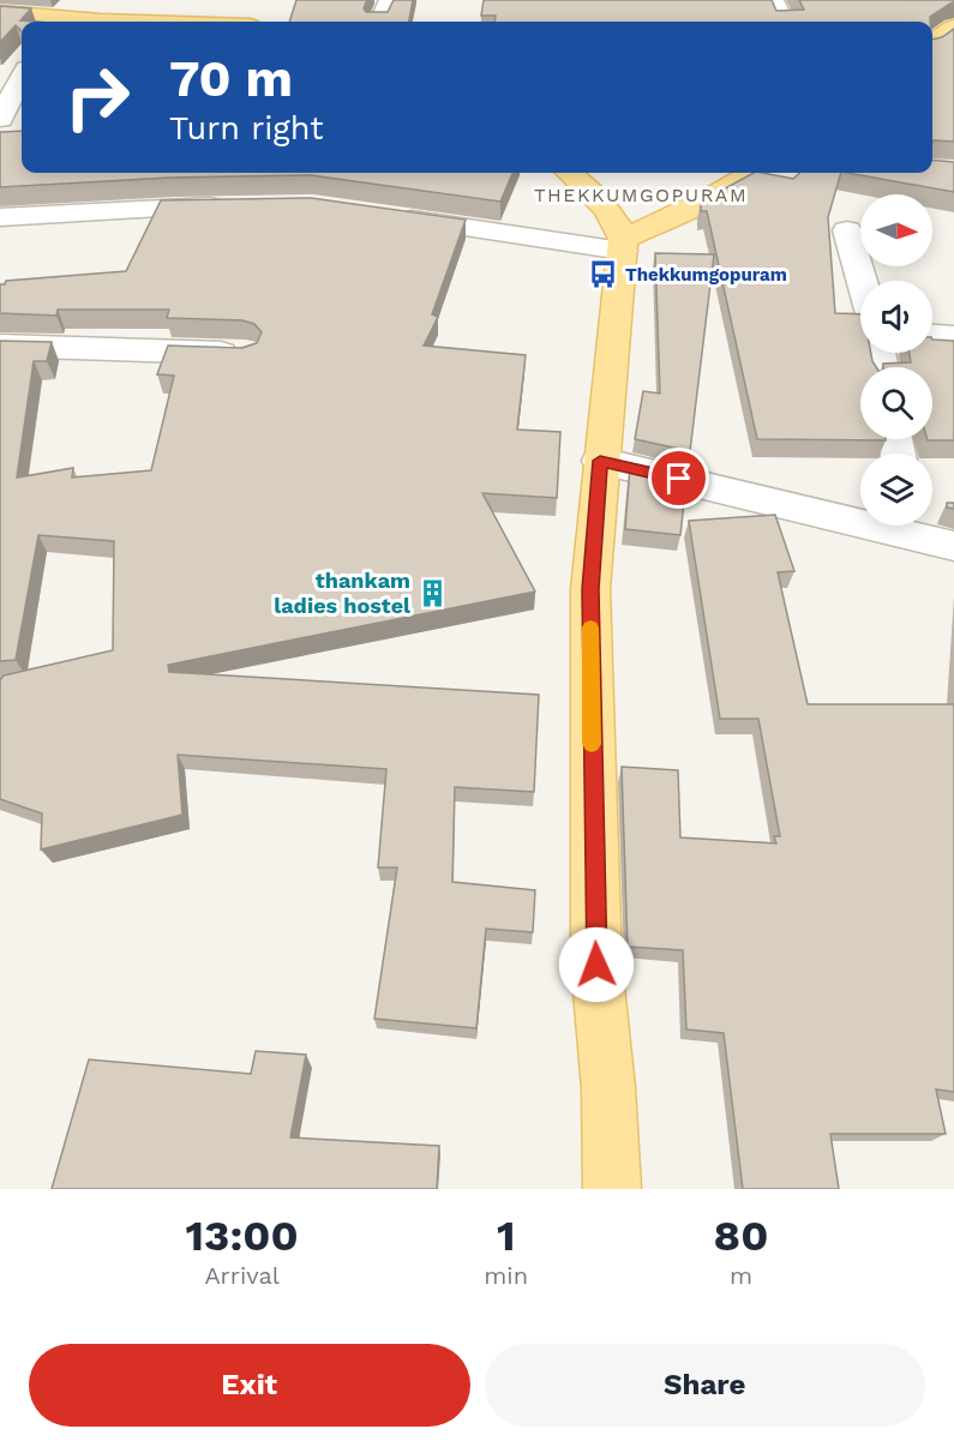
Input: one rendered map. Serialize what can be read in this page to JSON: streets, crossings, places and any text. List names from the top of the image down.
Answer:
{
  "districts": ["THEKKUMGOPURAM"],
  "places": {
    "bus stop": ["Thekkumgopuram"],
    "building": ["thankam ladies hostel"]
  },
  "north": "right",
  "page": {
    "turn": ["70 m", "Turn right"],
    "eta": [
      "13:00",
      "Arrival",
      "1",
      "min",
      "80",
      "m"
    ],
    "buttons": ["Exit", "Share"]
  }
}
